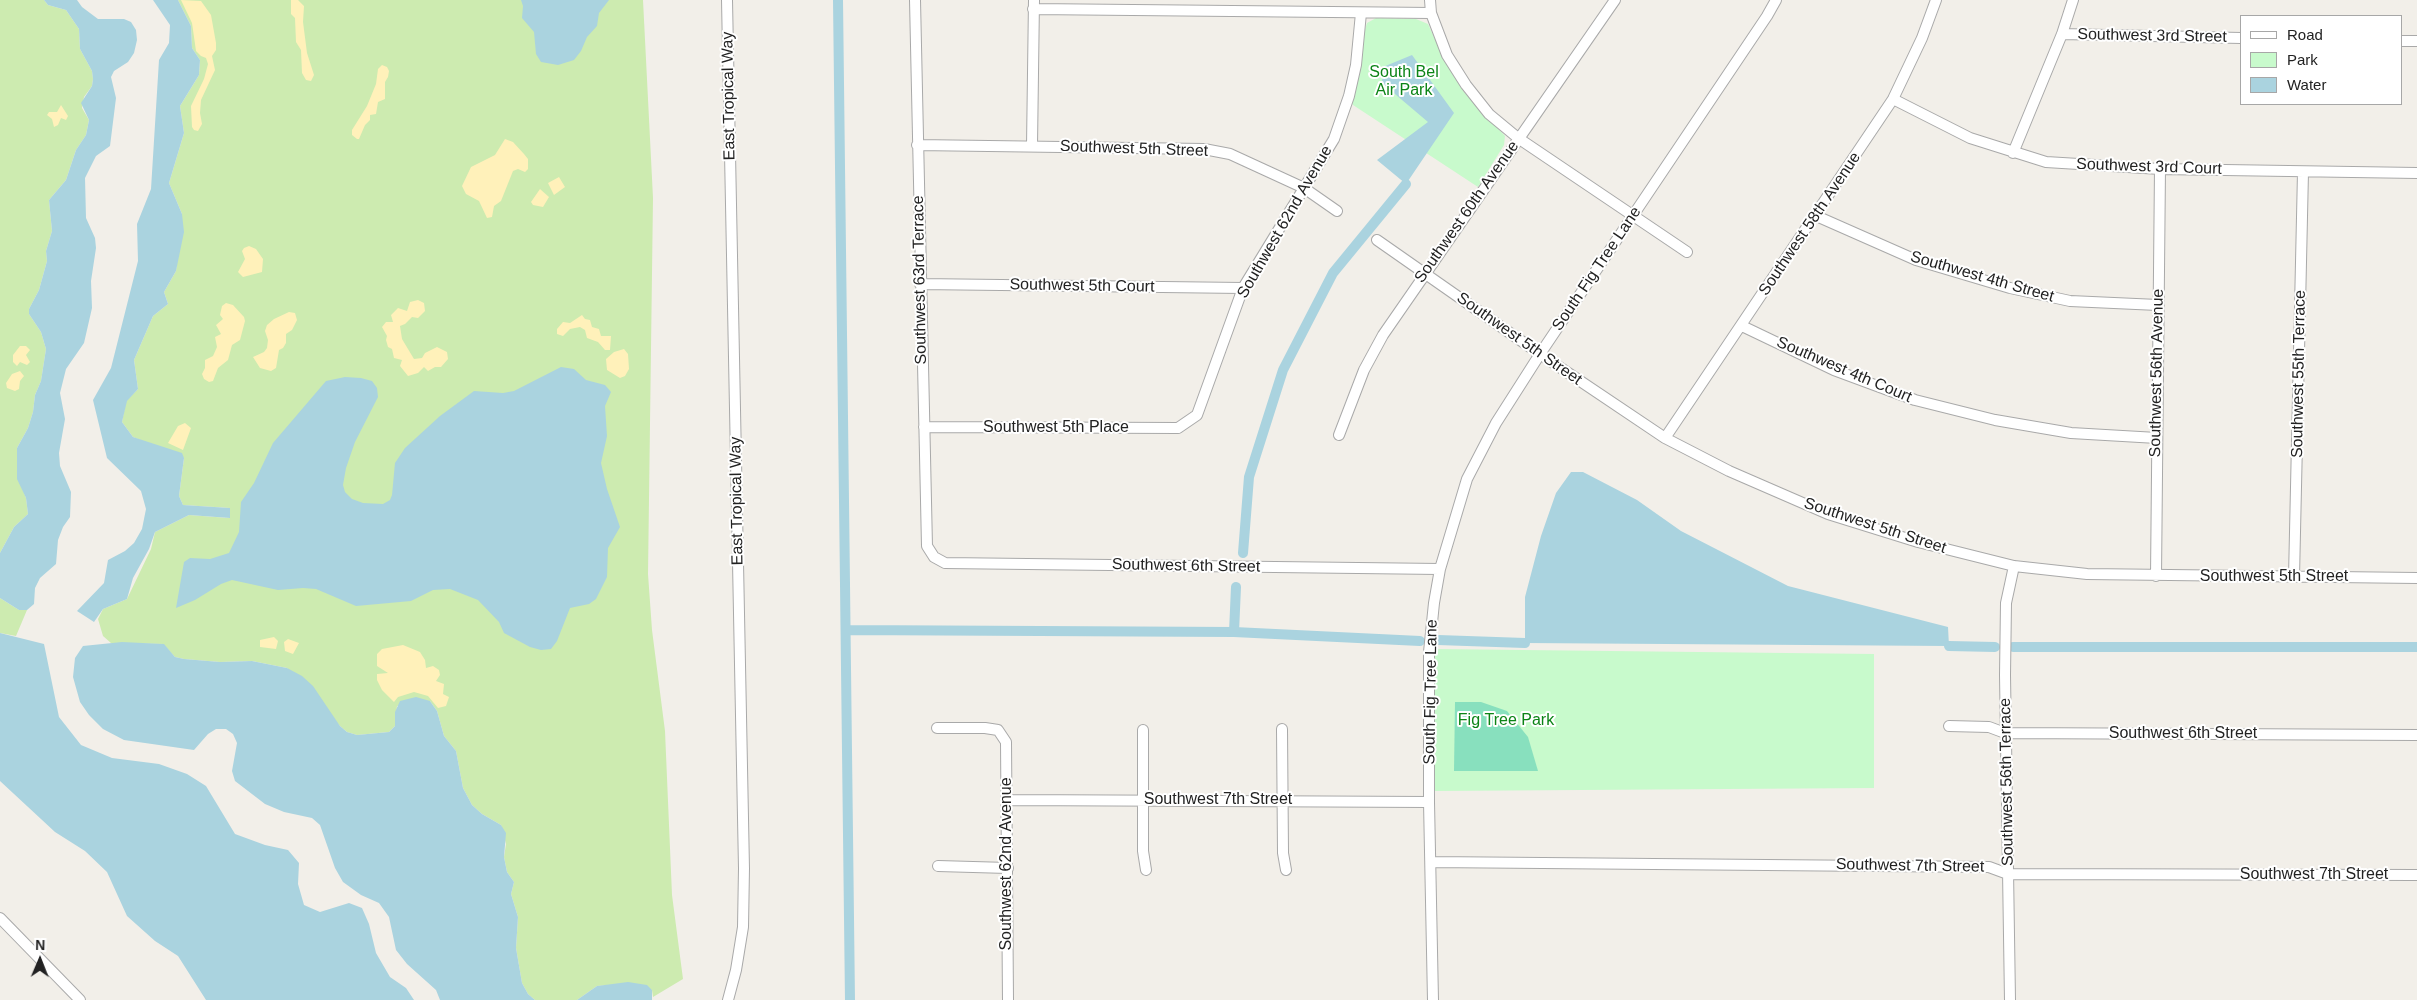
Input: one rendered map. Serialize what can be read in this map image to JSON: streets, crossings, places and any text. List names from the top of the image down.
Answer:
{
  "streets": {
    "street": [
      "Southwest 3rd Street",
      "East Tropical Way",
      "Southwest 5th Street",
      "Southwest 3rd Court",
      "Southwest 60th Avenue",
      "Southwest 62nd Avenue",
      "Southwest 58th Avenue",
      "South Fig Tree Lane",
      "Southwest 4th Street",
      "Southwest 63rd Terrace",
      "Southwest 5th Court",
      "Southwest 4th Court",
      "Southwest 56th Avenue",
      "Southwest 55th Terrace",
      "Southwest 5th Place",
      "Southwest 6th Street",
      "Southwest 56th Terrace",
      "Southwest 7th Street"
    ]
  },
  "crossings": [
    ["Southwest 5th Street", "Southwest 60th Avenue"],
    ["Southwest 5th Street", "Southwest 62nd Avenue"],
    ["Southwest 5th Street", "Southwest 58th Avenue"],
    ["Southwest 5th Street", "South Fig Tree Lane"],
    ["Southwest 5th Street", "Southwest 63rd Terrace"],
    ["Southwest 5th Street", "Southwest 56th Avenue"],
    ["Southwest 5th Street", "Southwest 55th Terrace"],
    ["Southwest 5th Street", "Southwest 56th Terrace"],
    ["Southwest 3rd Court", "Southwest 58th Avenue"],
    ["Southwest 3rd Court", "Southwest 56th Avenue"],
    ["Southwest 3rd Court", "Southwest 55th Terrace"],
    ["Southwest 62nd Avenue", "Southwest 5th Court"],
    ["Southwest 62nd Avenue", "Southwest 5th Place"],
    ["Southwest 62nd Avenue", "Southwest 7th Street"],
    ["Southwest 58th Avenue", "Southwest 4th Street"],
    ["Southwest 58th Avenue", "Southwest 4th Court"],
    ["South Fig Tree Lane", "Southwest 6th Street"],
    ["South Fig Tree Lane", "Southwest 7th Street"],
    ["Southwest 4th Street", "Southwest 56th Avenue"],
    ["Southwest 63rd Terrace", "Southwest 5th Court"],
    ["Southwest 63rd Terrace", "Southwest 5th Place"],
    ["Southwest 63rd Terrace", "Southwest 6th Street"],
    ["Southwest 4th Court", "Southwest 56th Avenue"],
    ["Southwest 6th Street", "Southwest 56th Terrace"],
    ["Southwest 56th Terrace", "Southwest 7th Street"]
  ],
  "parks": ["South Bel Air Park", "Fig Tree Park"],
  "legend": ["Road", "Park", "Water"],
  "north": "top"
}
